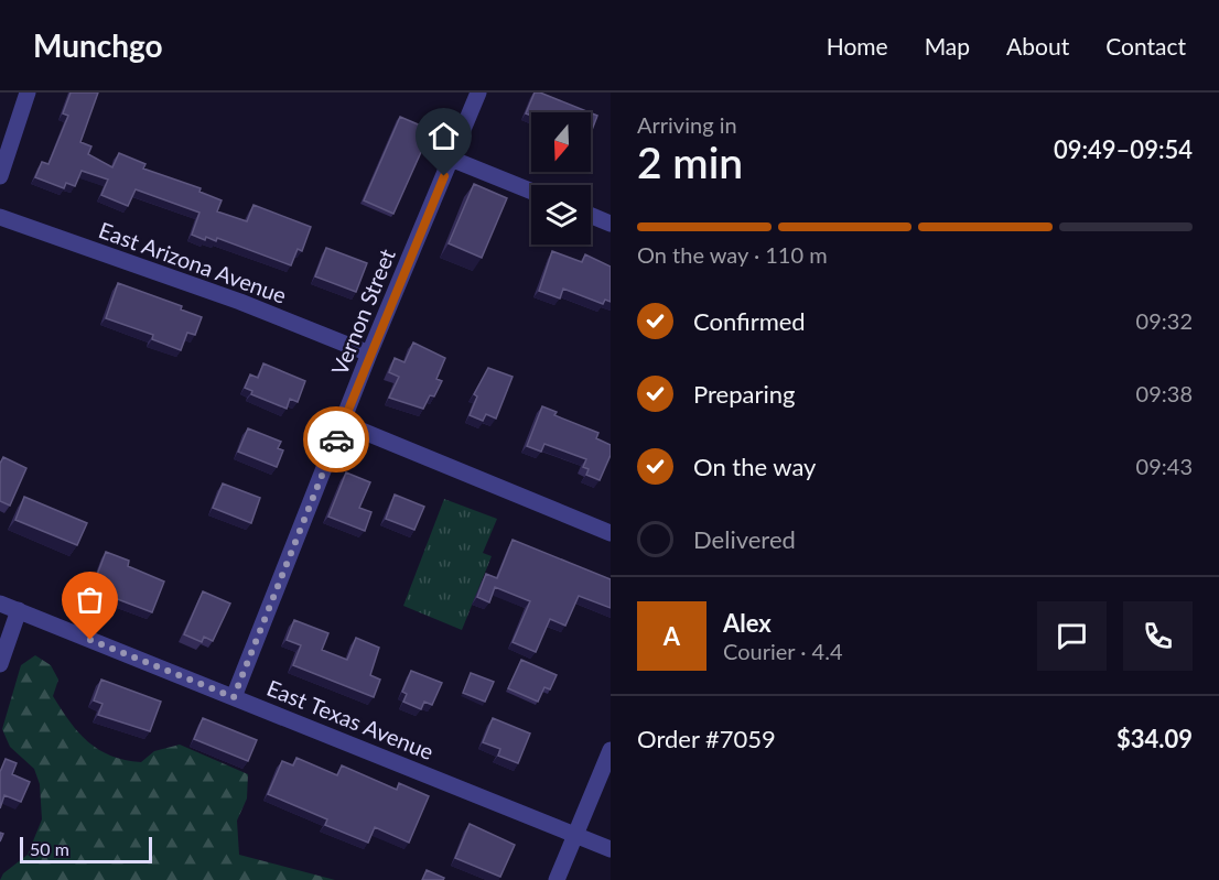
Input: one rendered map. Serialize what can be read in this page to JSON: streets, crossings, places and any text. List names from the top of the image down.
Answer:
{
  "streets": {
    "street": ["East Arizona Avenue", "Vernon Street", "East Texas Avenue"]
  },
  "crossings": [
    ["East Arizona Avenue", "Vernon Street"],
    ["Vernon Street", "East Texas Avenue"]
  ],
  "scale_bar": "50 m",
  "north": "bottom",
  "page": {
    "header": "Munchgo",
    "nav": [
      "Home",
      "Map",
      "About",
      "Contact"
    ],
    "heading": ["2 min", "Arriving in", "09:49–09:54"],
    "panel": [
      "Alex",
      "Courier · 4.4",
      "Order #7059",
      "$34.09"
    ],
    "bar": "On the way · 110 m",
    "list": [
      ["Confirmed", "09:32"],
      ["Preparing", "09:38"],
      ["On the way", "09:43"],
      "Delivered"
    ],
    "round": "A",
    "scale": "50 m"
  }
}
